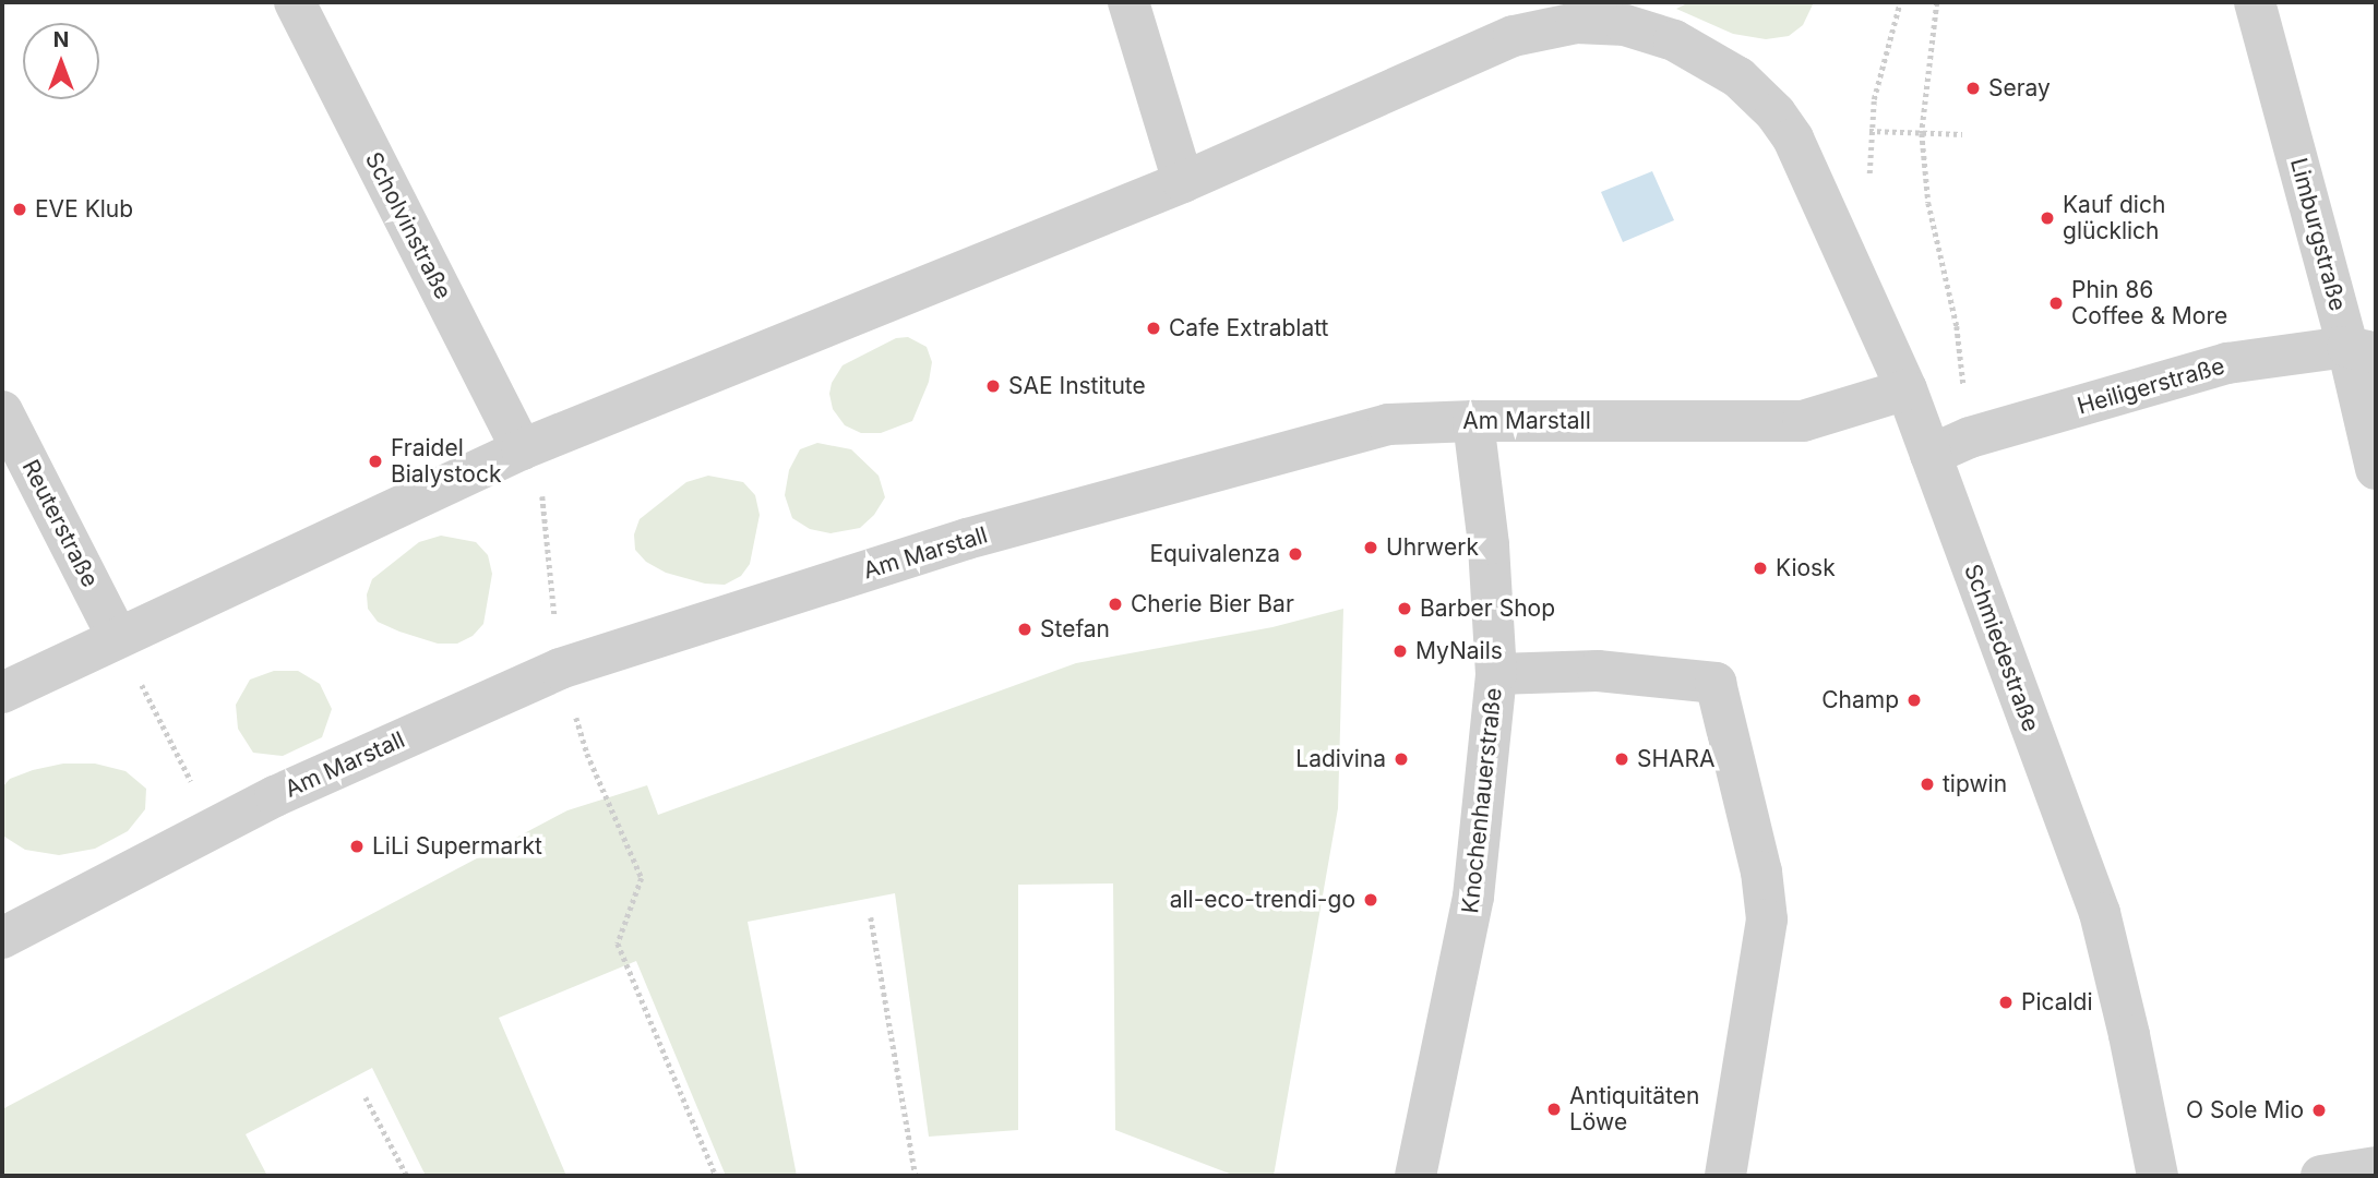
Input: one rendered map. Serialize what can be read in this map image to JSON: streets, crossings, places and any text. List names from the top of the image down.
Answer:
{
  "streets": {
    "street": [
      "Scholvinstraße",
      "Limburgstraße",
      "Heiligerstraße",
      "Am Marstall",
      "Reuterstraße",
      "Schmiedestraße",
      "Knochenhauerstraße"
    ]
  },
  "crossings": [
    ["Limburgstraße", "Heiligerstraße"],
    ["Heiligerstraße", "Schmiedestraße"],
    ["Am Marstall", "Schmiedestraße"],
    ["Am Marstall", "Knochenhauerstraße"]
  ],
  "places": [
    "Seray",
    "EVE Klub",
    "Kauf dich glücklich",
    "Phin 86 Coffee & More",
    "Cafe Extrablatt",
    "SAE Institute",
    "Fraidel Bialystock",
    "Uhrwerk",
    "Equivalenza",
    "Kiosk",
    "Cherie Bier Bar",
    "Barber Shop",
    "Stefan",
    "MyNails",
    "Champ",
    "Ladivina",
    "SHARA",
    "tipwin",
    "LiLi Supermarkt",
    "all-eco-trendi-go",
    "Picaldi",
    "Antiquitäten Löwe",
    "O Sole Mio"
  ],
  "north": "top"
}
